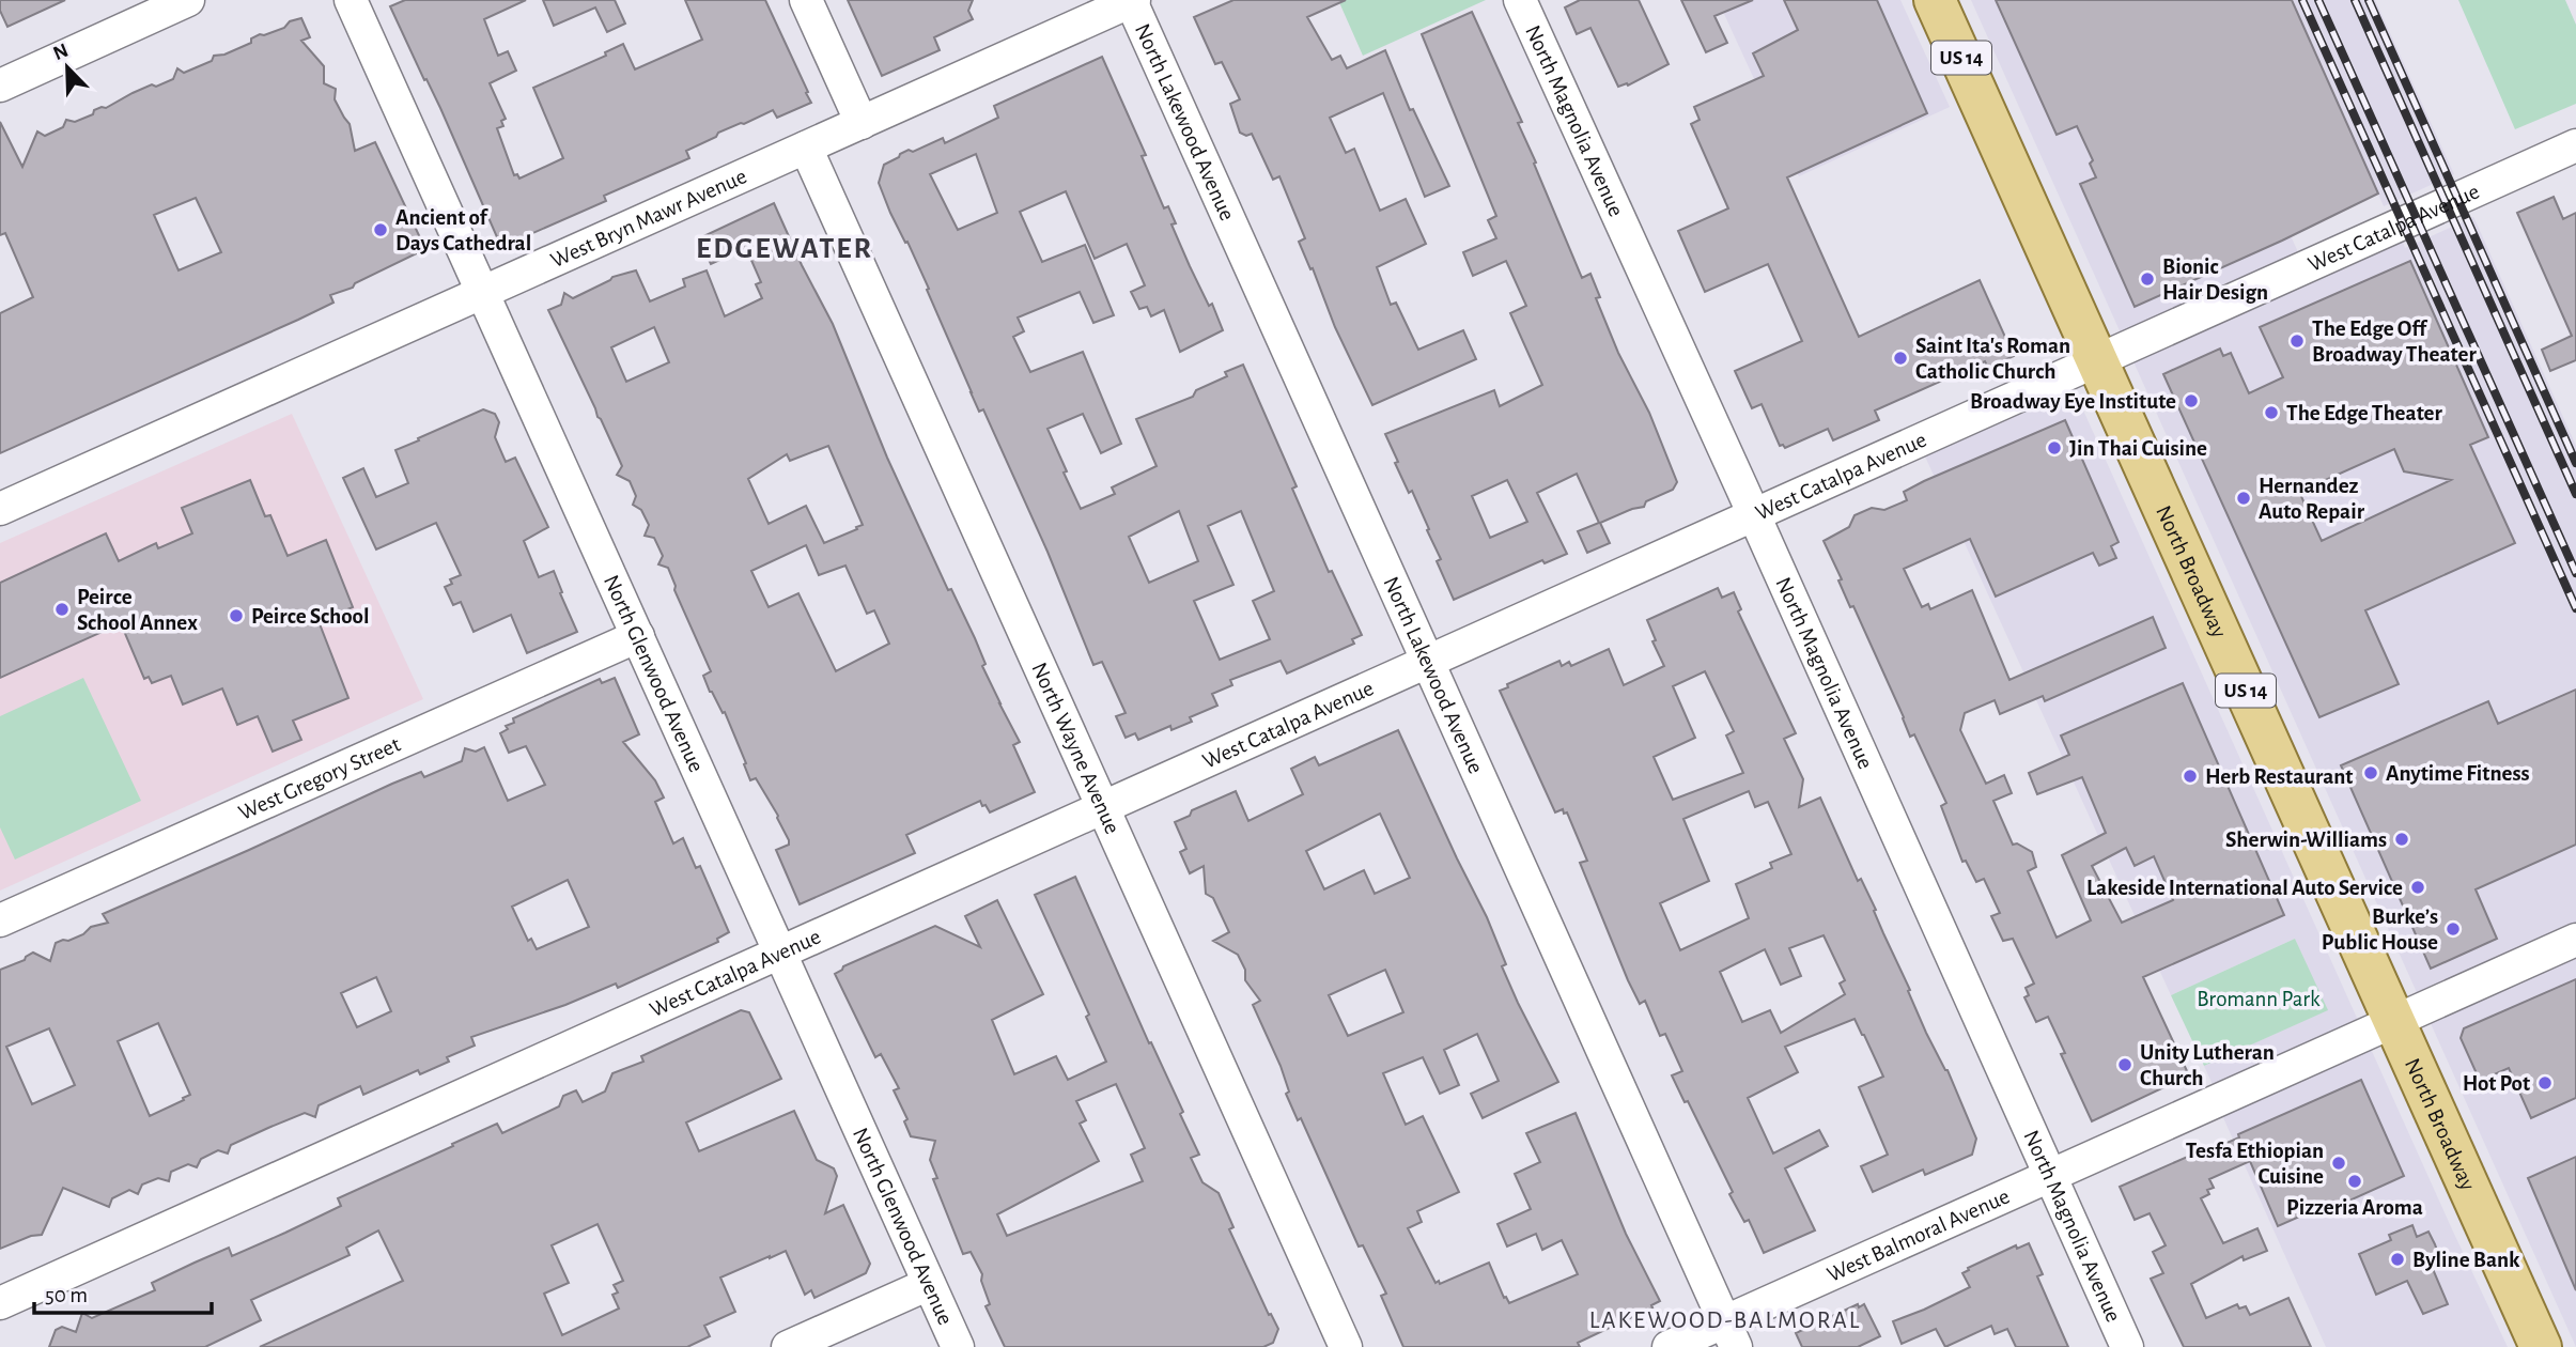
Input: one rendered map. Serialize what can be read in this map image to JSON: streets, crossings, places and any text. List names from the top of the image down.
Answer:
{
  "streets": {
    "main road": ["US 14", "North Broadway"],
    "street": [
      "North Magnolia Avenue",
      "North Lakewood Avenue",
      "West Bryn Mawr Avenue",
      "West Catalpa Avenue",
      "North Glenwood Avenue",
      "North Wayne Avenue",
      "West Gregory Street",
      "West Balmoral Avenue"
    ]
  },
  "crossings": [
    ["North Magnolia Avenue", "West Catalpa Avenue"],
    ["North Magnolia Avenue", "West Balmoral Avenue"],
    ["North Lakewood Avenue", "West Bryn Mawr Avenue"],
    ["North Lakewood Avenue", "West Catalpa Avenue"],
    ["North Lakewood Avenue", "West Balmoral Avenue"],
    ["West Bryn Mawr Avenue", "North Glenwood Avenue"],
    ["West Bryn Mawr Avenue", "North Wayne Avenue"],
    ["West Catalpa Avenue", "North Broadway"],
    ["West Catalpa Avenue", "North Glenwood Avenue"],
    ["West Catalpa Avenue", "North Wayne Avenue"],
    ["North Broadway", "West Balmoral Avenue"],
    ["North Glenwood Avenue", "West Gregory Street"]
  ],
  "districts": ["EDGEWATER", "LAKEWOOD-BALMORAL"],
  "parks": ["Bromann Park"],
  "places": [
    "Ancient of Days Cathedral",
    "Bionic Hair Design",
    "The Edge Off Broadway Theater",
    "Saint Ita's Roman Catholic Church",
    "Broadway Eye Institute",
    "The Edge Theater",
    "Jin Thai Cuisine",
    "Hernandez Auto Repair",
    "Peirce School Annex",
    "Peirce School",
    "Anytime Fitness",
    "Herb Restaurant",
    "Sherwin-Williams",
    "Lakeside International Auto Service",
    "Burke’s Public House",
    "Unity Lutheran Church",
    "Hot Pot",
    "Tesfa Ethiopian Cuisine",
    "Pizzeria Aroma",
    "Byline Bank"
  ],
  "scale_bar": "50 m",
  "north": "top left"
}
